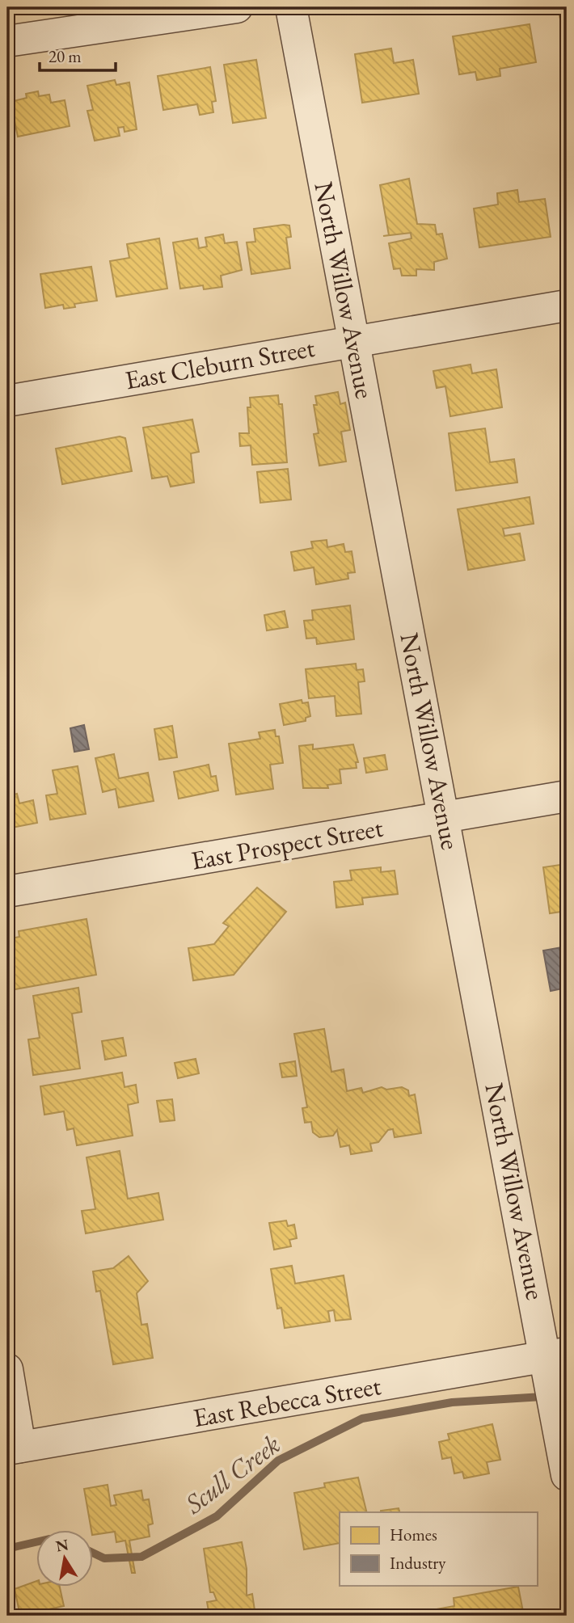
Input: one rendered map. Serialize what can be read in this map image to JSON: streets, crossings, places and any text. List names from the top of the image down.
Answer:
{
  "streets": {
    "street": [
      "North Willow Avenue",
      "East Cleburn Street",
      "East Prospect Street",
      "East Rebecca Street"
    ]
  },
  "crossings": [
    ["North Willow Avenue", "East Cleburn Street"],
    ["North Willow Avenue", "East Prospect Street"],
    ["North Willow Avenue", "East Rebecca Street"]
  ],
  "water": ["Scull Creek"],
  "legend": ["Homes", "Industry"],
  "scale_bar": "20 m",
  "north": "top"
}
